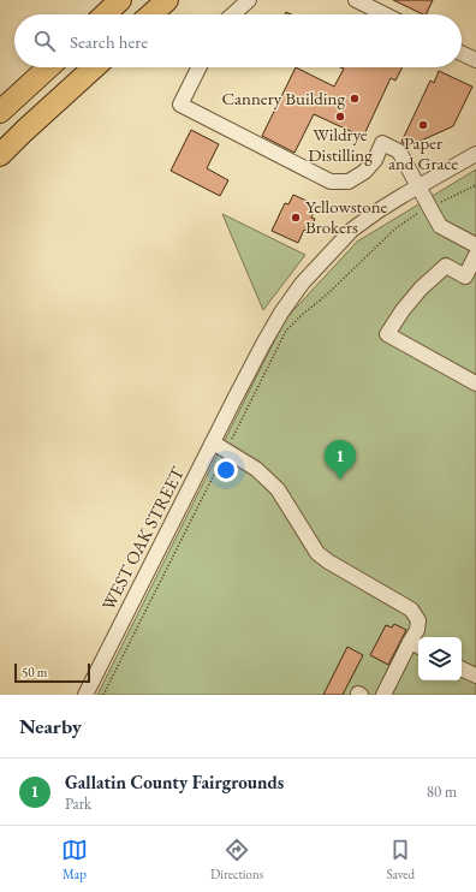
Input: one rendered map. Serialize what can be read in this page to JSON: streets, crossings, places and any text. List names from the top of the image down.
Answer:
{
  "streets": {
    "street": ["WEST OAK STREET"]
  },
  "places": [
    "Cannery Building",
    "Wildrye Distilling",
    "Paper and Grace",
    "Yellowstone Brokers"
  ],
  "scale_bar": "50 m",
  "page": {
    "search": "Search here",
    "pins": "1",
    "scale": "50 m",
    "heading": "Nearby",
    "list": [
      {
        "mark": "1",
        "name": "Gallatin County Fairgrounds",
        "note": "Park",
        "value": "80 m"
      }
    ],
    "nav": ["Map", "Directions", "Saved"]
  }
}
